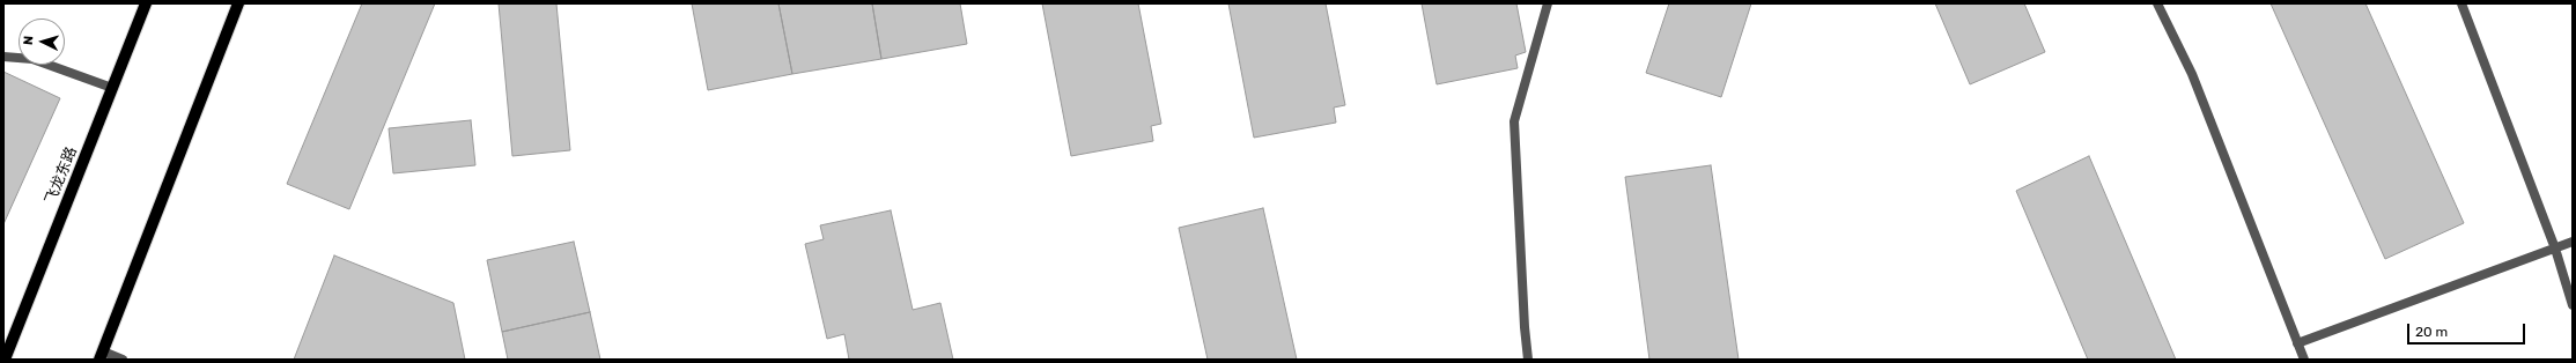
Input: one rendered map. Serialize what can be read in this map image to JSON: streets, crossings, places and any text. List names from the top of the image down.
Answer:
{
  "streets": {
    "main road": ["飞龙东路"]
  },
  "scale_bar": "20 m",
  "north": "left"
}
